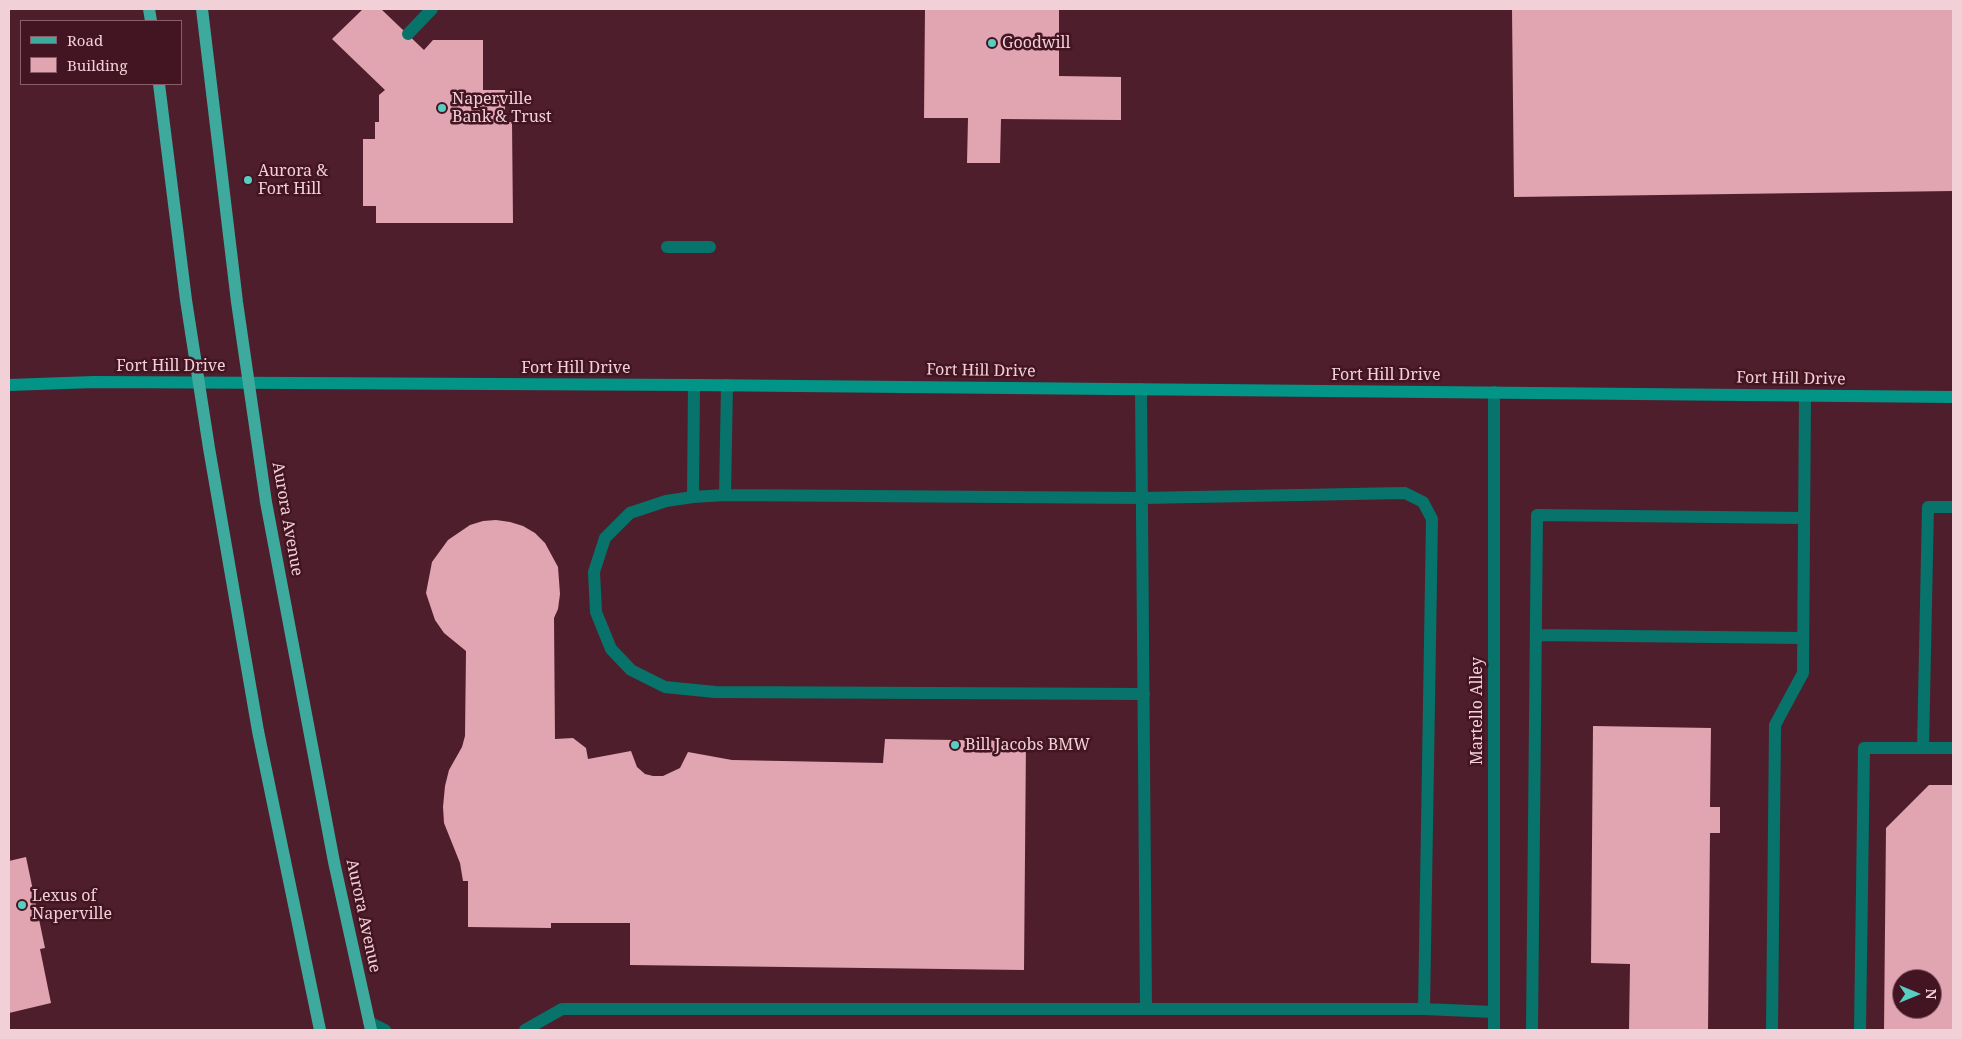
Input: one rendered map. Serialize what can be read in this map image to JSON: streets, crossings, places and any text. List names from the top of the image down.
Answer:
{
  "streets": {
    "main road": ["Aurora Avenue"],
    "street": ["Fort Hill Drive", "Martello Alley"]
  },
  "crossings": [
    ["Fort Hill Drive", "Aurora Avenue"],
    ["Fort Hill Drive", "Martello Alley"]
  ],
  "places": [
    "Goodwill",
    "Naperville Bank & Trust",
    "Aurora & Fort Hill",
    "Bill Jacobs BMW",
    "Lexus of Naperville"
  ],
  "legend": ["Road", "Building"],
  "north": "right"
}
